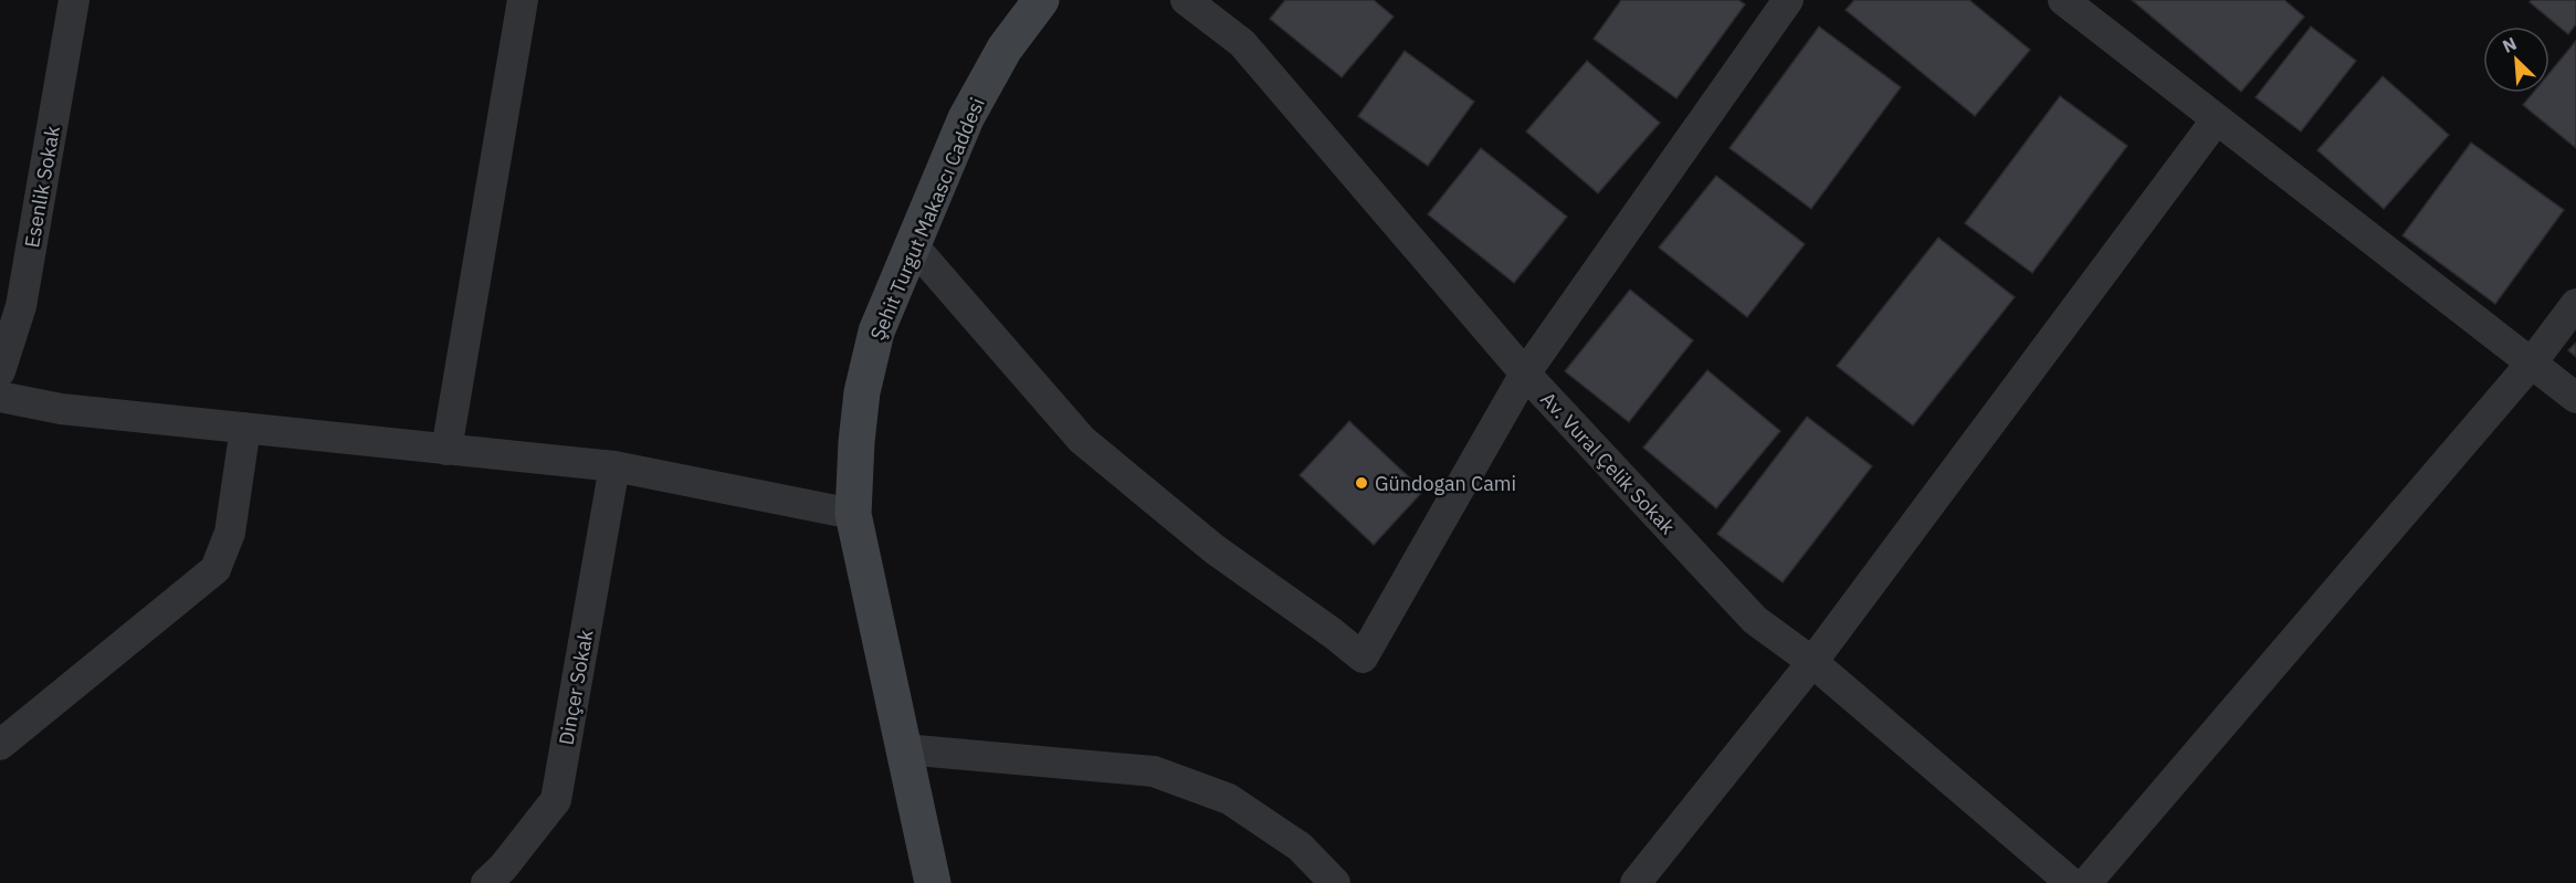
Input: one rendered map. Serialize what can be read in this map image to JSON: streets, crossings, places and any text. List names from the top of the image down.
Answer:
{
  "streets": {
    "street": [
      "Esenlik Sokak",
      "Şehit Turgut Makascı Caddesi",
      "Av. Vural Çelik Sokak",
      "Dinçer Sokak"
    ]
  },
  "places": ["Gündogan Cami"],
  "north": "top left"
}
